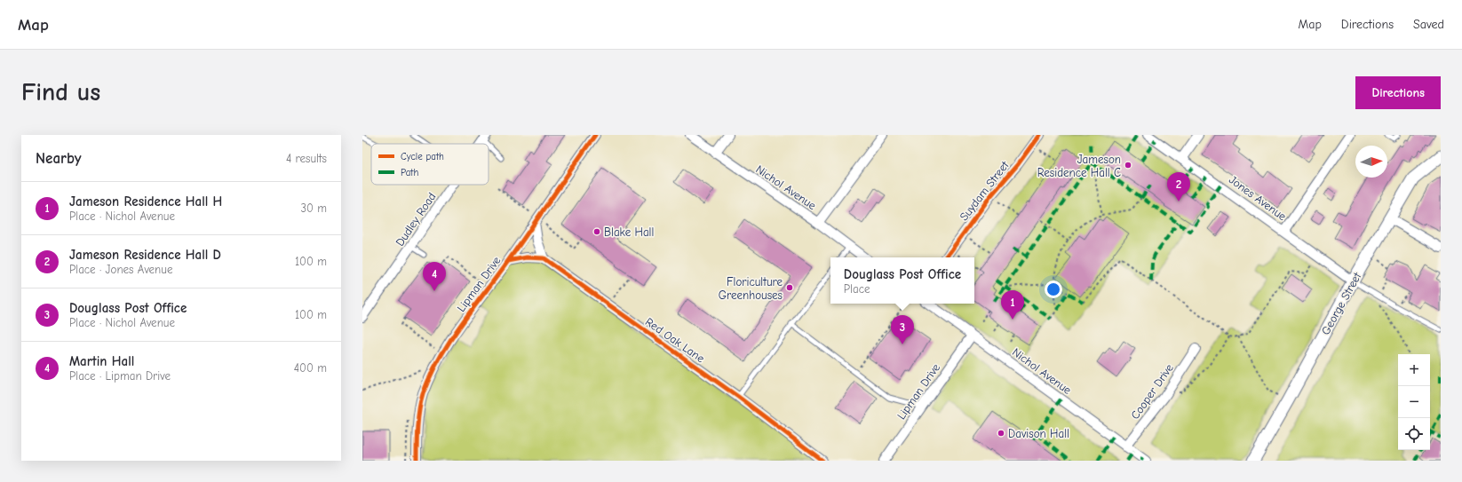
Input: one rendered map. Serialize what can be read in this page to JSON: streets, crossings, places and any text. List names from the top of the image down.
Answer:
{
  "streets": {
    "street": [
      "Nichol Avenue",
      "Suydam Street",
      "Jones Avenue",
      "Dudley Road",
      "Lipman Drive",
      "George Street",
      "Red Oak Lane",
      "Cooper Drive"
    ]
  },
  "crossings": [
    ["Nichol Avenue", "Lipman Drive"],
    ["Nichol Avenue", "Cooper Drive"],
    ["Jones Avenue", "George Street"]
  ],
  "places": [
    "Jameson Residence Hall C",
    "Blake Hall",
    "Floriculture Greenhouses",
    "Davison Hall"
  ],
  "legend": ["Cycle path", "Path"],
  "north": "right",
  "page": {
    "header": "Map",
    "nav": ["Map", "Directions", "Saved"],
    "buttons": "Directions",
    "title": "Find us",
    "heading": ["Nearby", "4 results"],
    "pins": [
      "2",
      "4",
      "1",
      "3"
    ],
    "list": [
      {
        "mark": "1",
        "name": "Jameson Residence Hall H",
        "note": "Place · Nichol Avenue",
        "value": "30 m"
      },
      {
        "mark": "2",
        "name": "Jameson Residence Hall D",
        "note": "Place · Jones Avenue",
        "value": "100 m"
      },
      {
        "mark": "3",
        "name": "Douglass Post Office",
        "note": "Place · Nichol Avenue",
        "value": "100 m"
      },
      {
        "mark": "4",
        "name": "Martin Hall",
        "note": "Place · Lipman Drive",
        "value": "400 m"
      }
    ],
    "popup": ["Douglass Post Office", "Place"],
    "map_buttons": ["+", "−"]
  }
}
